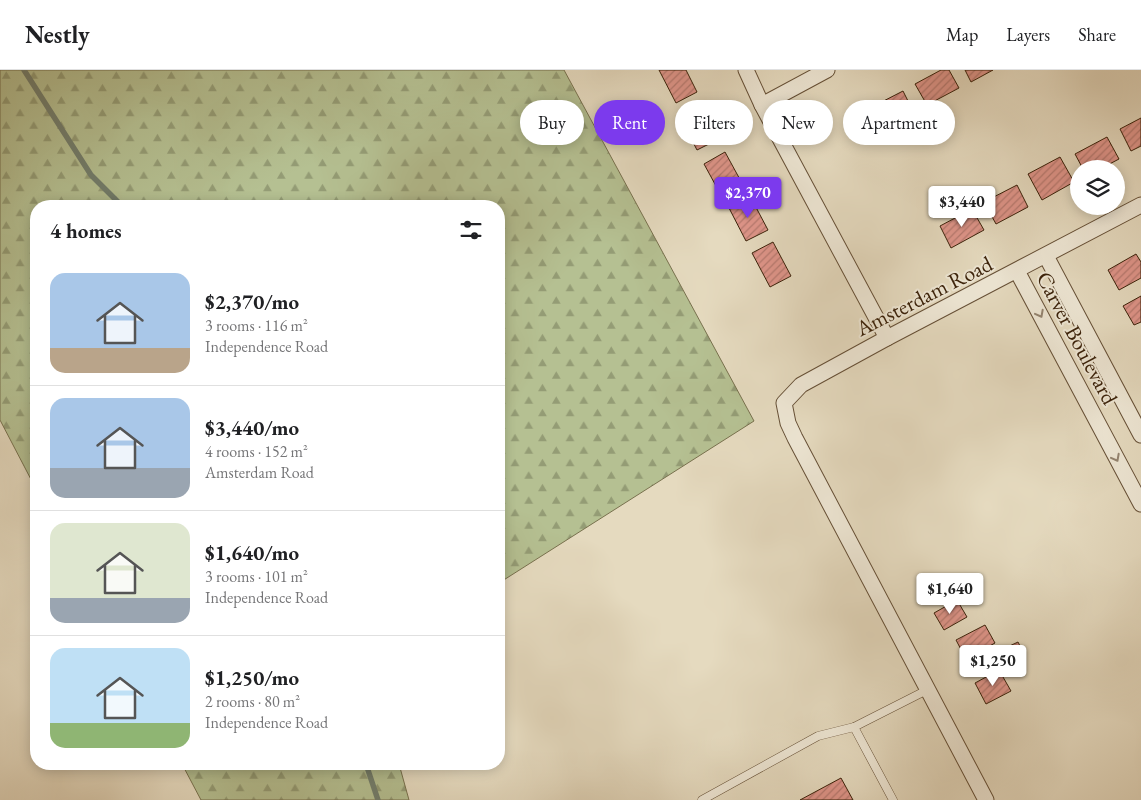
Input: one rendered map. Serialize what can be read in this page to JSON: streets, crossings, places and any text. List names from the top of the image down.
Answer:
{
  "streets": {
    "street": ["Amsterdam Road", "Carver Boulevard"]
  },
  "crossings": [
    ["Amsterdam Road", "Carver Boulevard"]
  ],
  "page": {
    "header": "Nestly",
    "nav": ["Map", "Layers", "Share"],
    "chip": [
      "Buy",
      "Rent",
      "Filters",
      "New",
      "Apartment"
    ],
    "price": [
      "$2,370",
      "$3,440",
      "$1,640",
      "$1,250"
    ],
    "heading": "4 homes",
    "list": [
      {
        "name": "$2,370/mo",
        "note": "3 rooms · 116 m² · Independence Road"
      },
      {
        "name": "$3,440/mo",
        "note": "4 rooms · 152 m² · Amsterdam Road"
      },
      {
        "name": "$1,640/mo",
        "note": "3 rooms · 101 m² · Independence Road"
      },
      {
        "name": "$1,250/mo",
        "note": "2 rooms · 80 m² · Independence Road"
      }
    ]
  }
}
